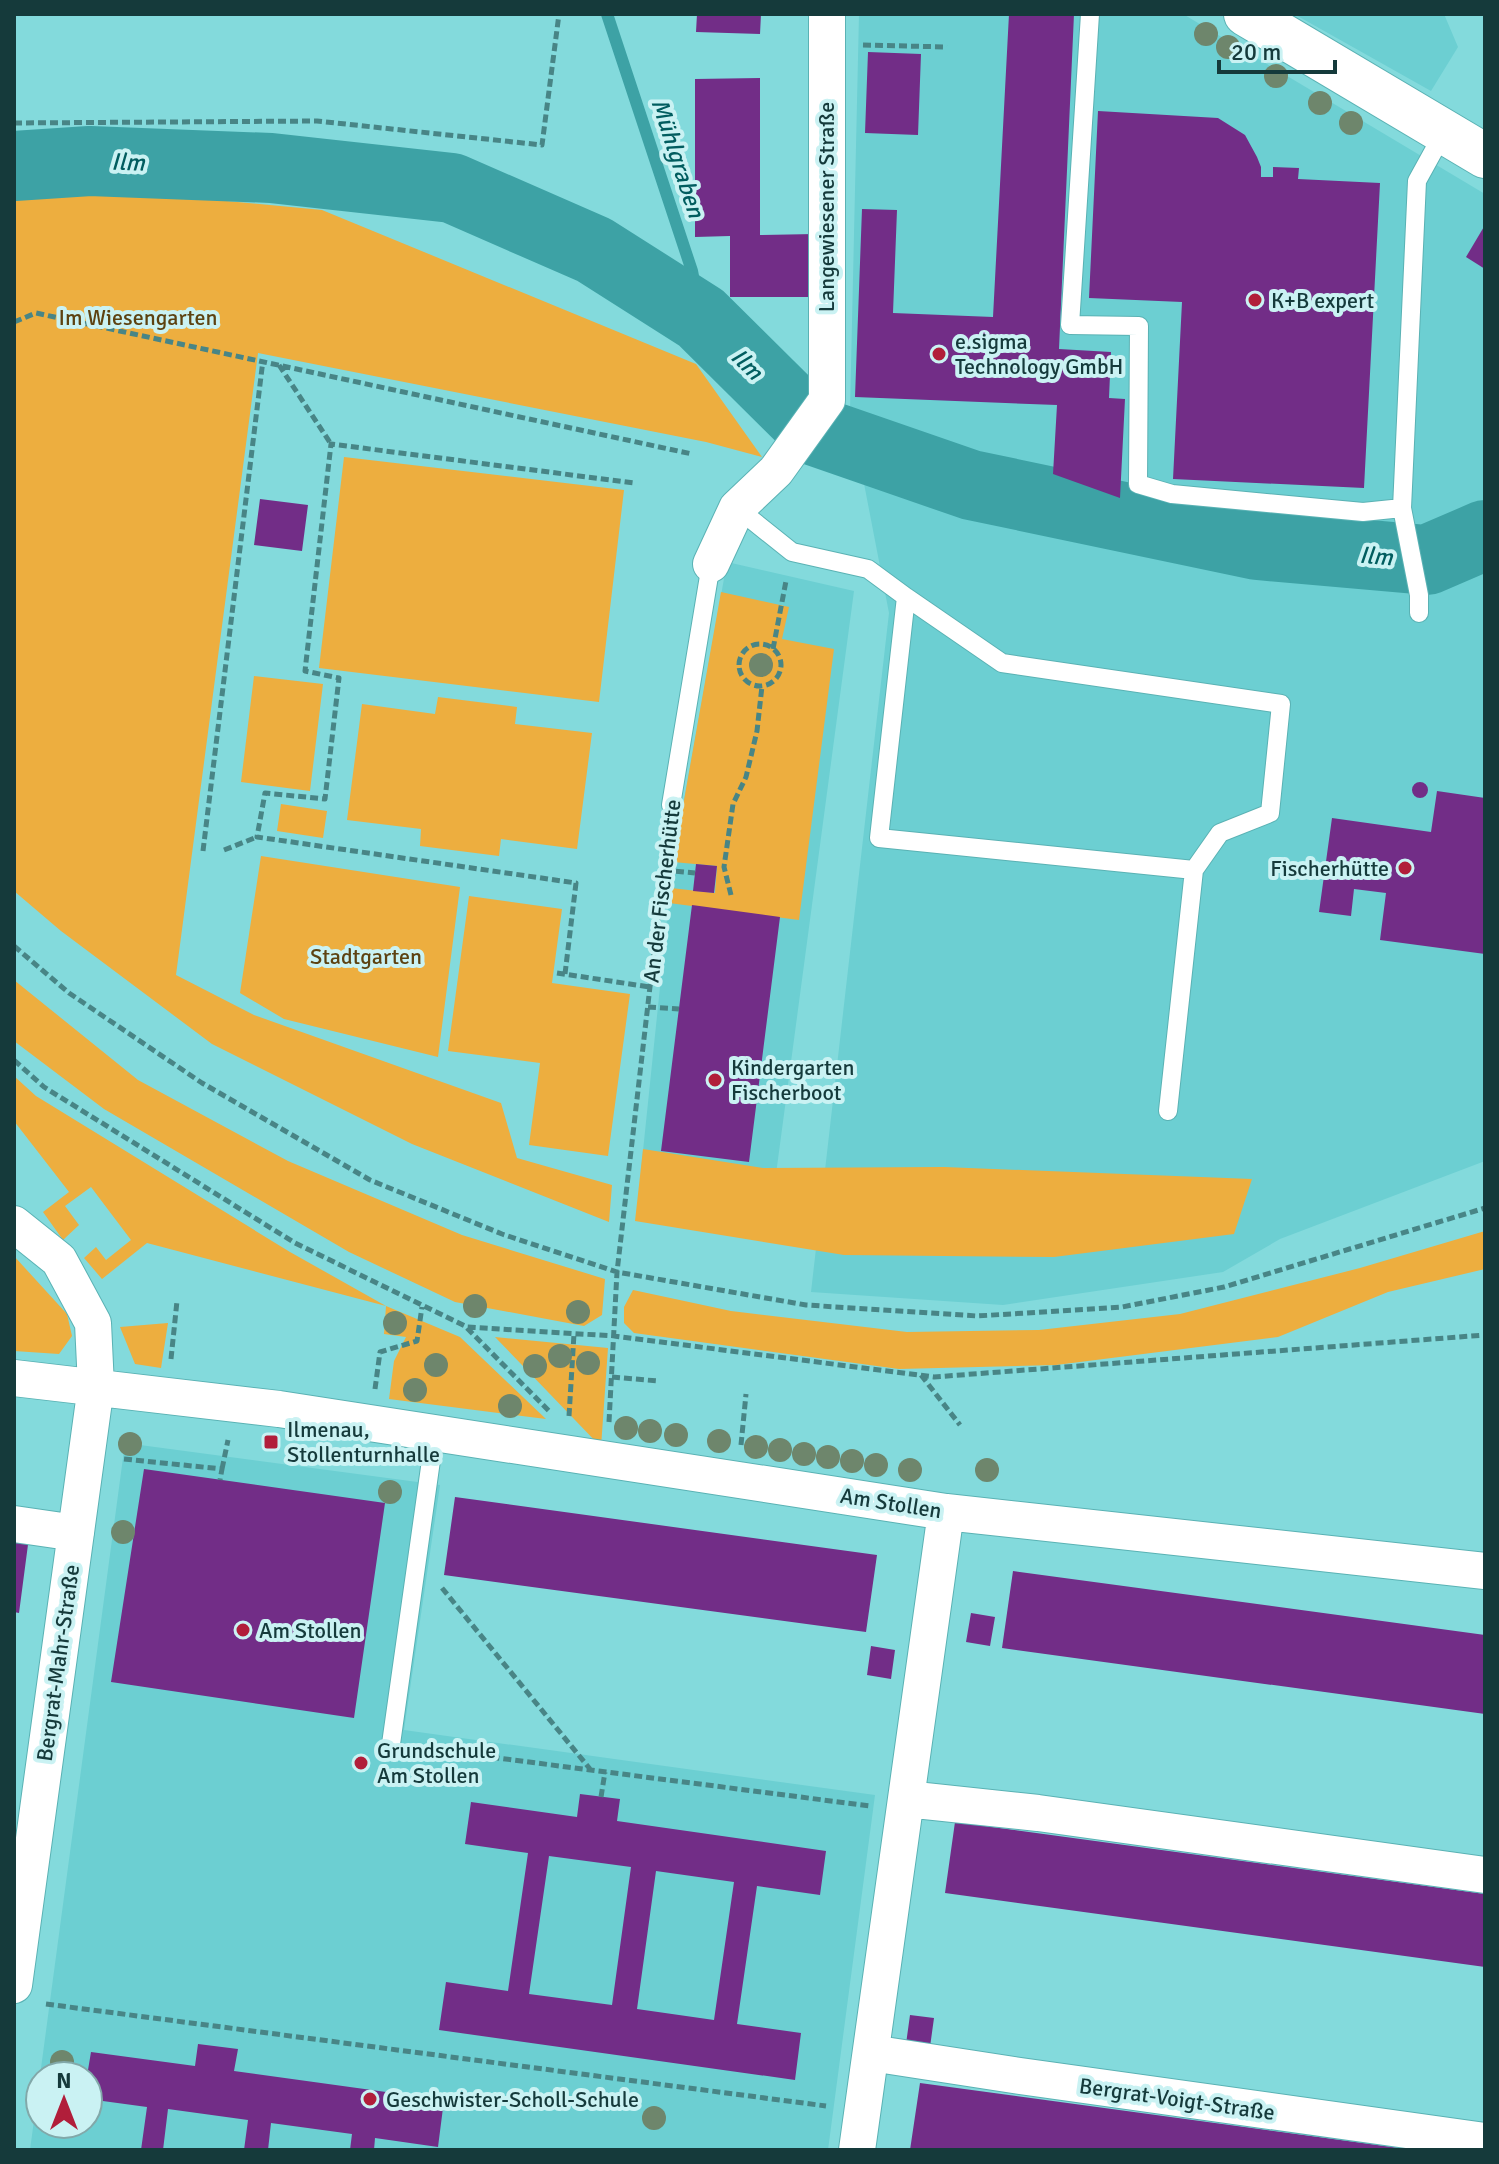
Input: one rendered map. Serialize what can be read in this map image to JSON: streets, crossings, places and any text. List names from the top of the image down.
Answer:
{
  "streets": {
    "street": [
      "Langewiesener Straße",
      "An der Fischerhütte",
      "Am Stollen",
      "Bergrat-Mahr-Straße",
      "Bergrat-Voigt-Straße"
    ]
  },
  "crossings": [
    ["Langewiesener Straße", "An der Fischerhütte"],
    ["An der Fischerhütte", "Am Stollen"],
    ["Am Stollen", "Bergrat-Mahr-Straße"]
  ],
  "water": ["Mühlgraben", "Ilm"],
  "parks": ["Im Wiesengarten", "Stadtgarten"],
  "places": {
    "other": [
      "K+B expert",
      "e.sigma Technology GmbH",
      "Fischerhütte",
      "Kindergarten Fischerboot",
      "Am Stollen",
      "Grundschule Am Stollen",
      "Geschwister-Scholl-Schule"
    ],
    "transit": ["Ilmenau, Stollenturnhalle"]
  },
  "scale_bar": "20 m",
  "north": "top"
}
